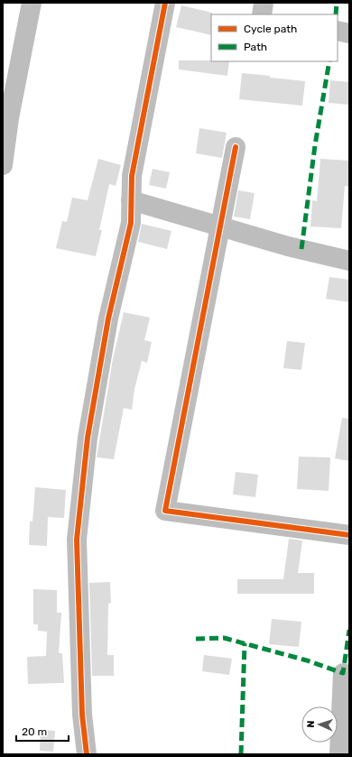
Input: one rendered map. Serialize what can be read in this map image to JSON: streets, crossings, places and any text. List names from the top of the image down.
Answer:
{
  "legend": ["Cycle path", "Path"],
  "scale_bar": "20 m",
  "north": "left"
}
